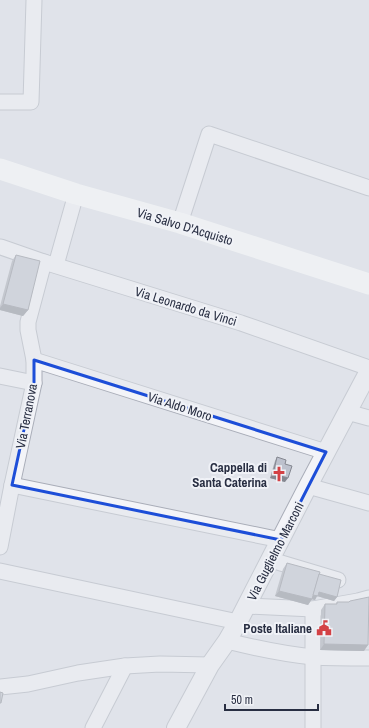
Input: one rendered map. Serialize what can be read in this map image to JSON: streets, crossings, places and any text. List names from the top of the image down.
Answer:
{
  "streets": {
    "main road": ["Via Salvo D'Acquisto"],
    "street": [
      "Via Leonardo da Vinci",
      "Via Aldo Moro",
      "Via Terranova",
      "Via Guglielmo Marconi"
    ]
  },
  "crossings": [
    ["Via Salvo D'Acquisto", "Via Terranova"],
    ["Via Leonardo da Vinci", "Via Terranova"],
    ["Via Aldo Moro", "Via Terranova"],
    ["Via Aldo Moro", "Via Guglielmo Marconi"]
  ],
  "places": {
    "church": ["Cappella di Santa Caterina"],
    "public building": ["Poste Italiane"]
  },
  "scale_bar": "50 m"
}
